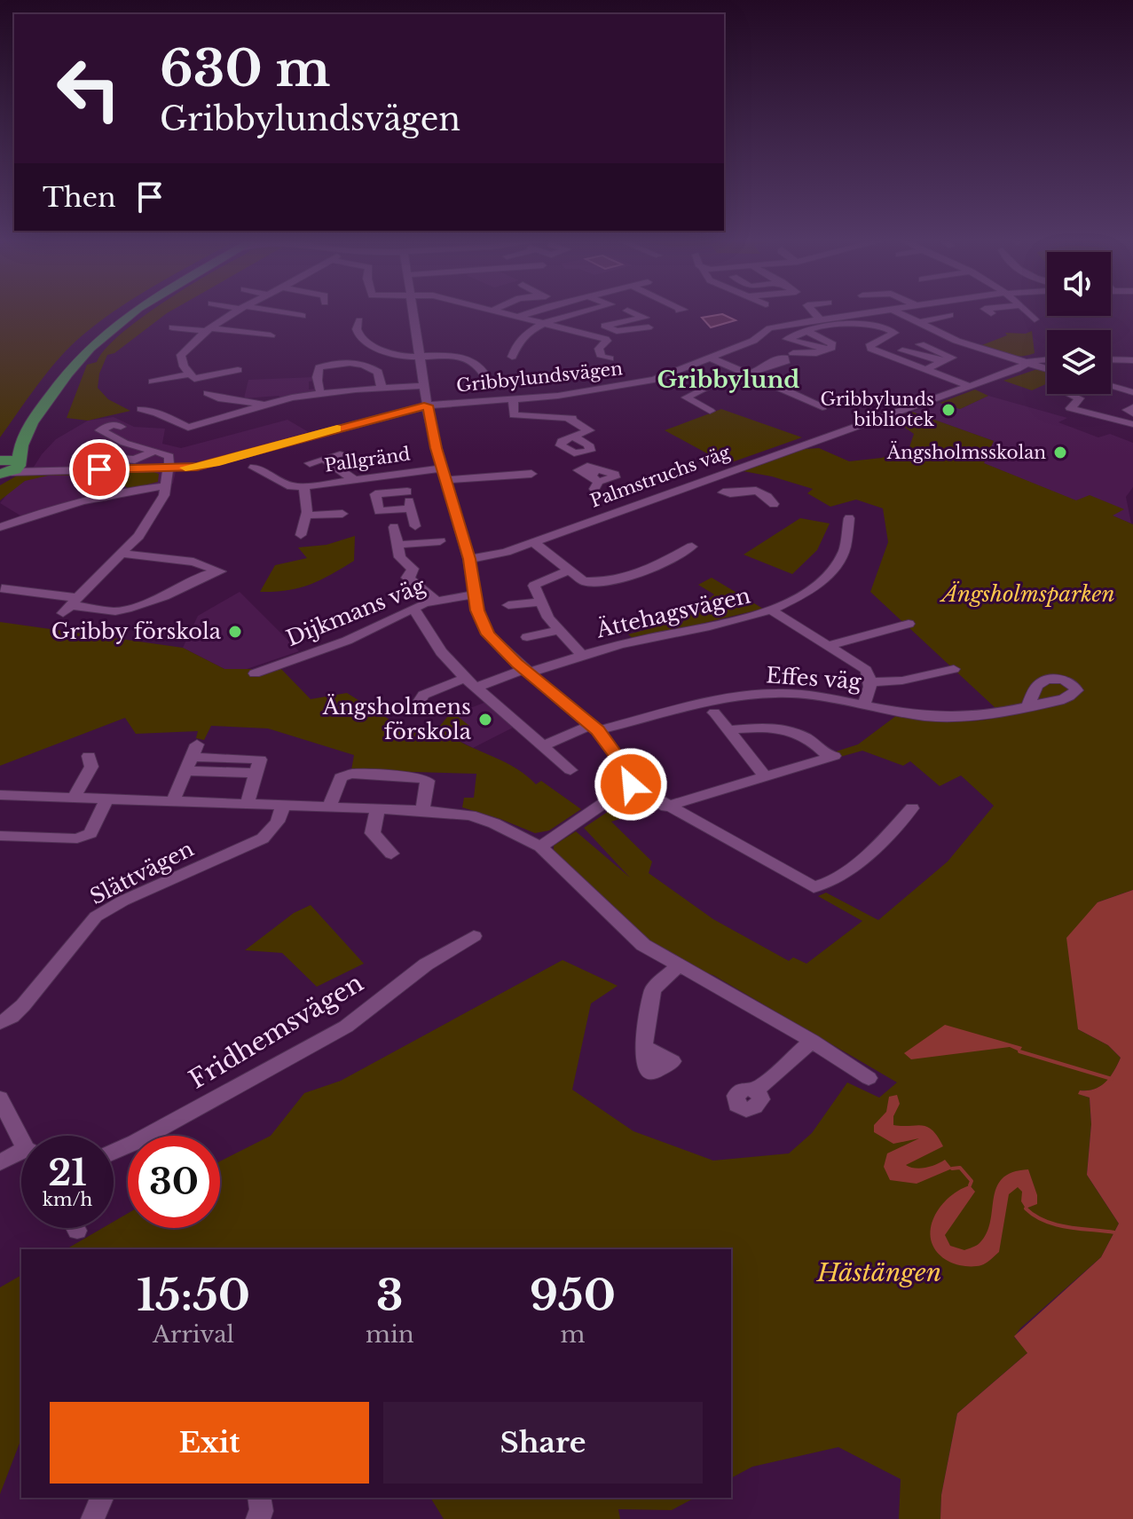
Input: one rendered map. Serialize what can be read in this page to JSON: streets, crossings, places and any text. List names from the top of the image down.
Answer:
{
  "streets": {
    "street": [
      "Gribbylundsvägen",
      "Pallgränd",
      "Palmstruchs väg",
      "Dijkmans väg",
      "Ättehagsvägen",
      "Effes väg",
      "Slättvägen",
      "Fridhemsvägen"
    ]
  },
  "districts": ["Gribbylund"],
  "parks": ["Ängsholmsparken", "Hästängen"],
  "places": [
    "Gribbylunds bibliotek",
    "Ängsholmsskolan",
    "Gribby förskola",
    "Ängsholmens förskola"
  ],
  "page": {
    "turn": ["630 m", "Gribbylundsvägen"],
    "then": "Then",
    "speed": "21 km/h",
    "limit": "30",
    "eta": [
      "15:50",
      "Arrival",
      "3",
      "min",
      "950",
      "m"
    ],
    "buttons": ["Exit", "Share"]
  }
}
